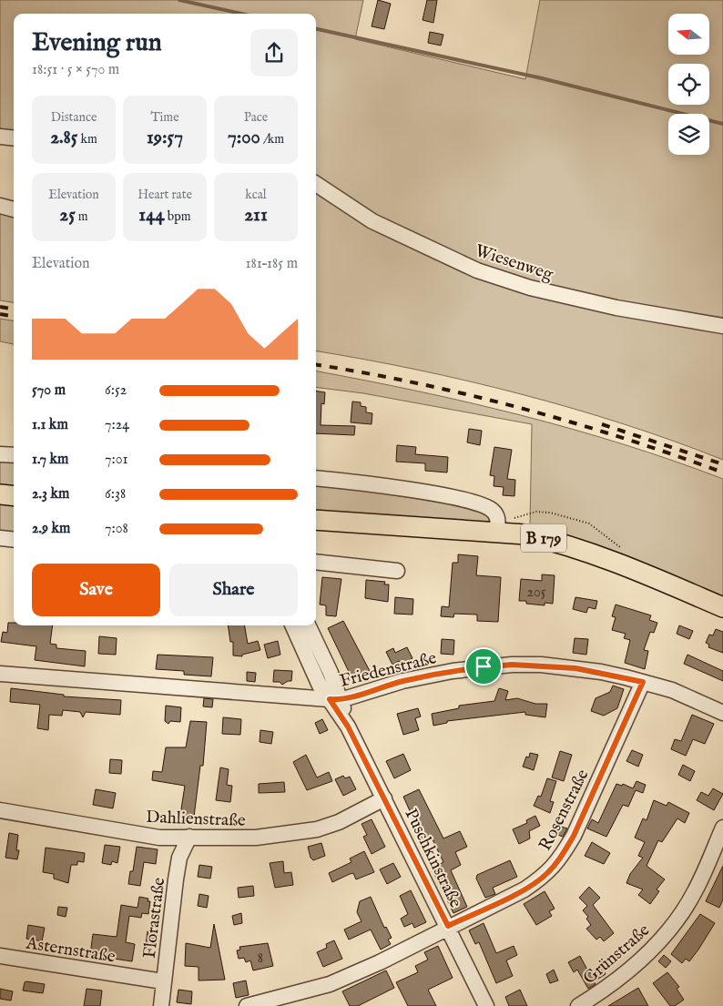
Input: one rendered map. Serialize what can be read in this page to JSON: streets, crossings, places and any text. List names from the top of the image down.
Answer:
{
  "streets": {
    "main road": ["B 179"],
    "street": [
      "Wiesenweg",
      "Friedenstraße",
      "Rosenstraße",
      "Dahlienstraße",
      "Puschkinstraße",
      "Florastraße",
      "Asternstraße",
      "Grünstraße"
    ]
  },
  "crossings": [
    ["Friedenstraße", "Rosenstraße"],
    ["Friedenstraße", "Puschkinstraße"],
    ["Rosenstraße", "Puschkinstraße"],
    ["Dahlienstraße", "Puschkinstraße"],
    ["Dahlienstraße", "Florastraße"],
    ["Florastraße", "Asternstraße"]
  ],
  "house_numbers": ["205", "8"],
  "north": "left",
  "page": {
    "heading": ["Evening run", "18:51 · 5 × 570 m"],
    "stats": [
      ["Distance", "2.85 km"],
      ["Time", "19:57"],
      ["Pace", "7:00 /km"],
      ["Elevation", "25 m"],
      ["Heart rate", "144 bpm"],
      ["kcal", "211"]
    ],
    "chart": ["Elevation", "181–185 m"],
    "list": [
      {
        "name": "570 m",
        "note": "6:52"
      },
      {
        "name": "1.1 km",
        "note": "7:24"
      },
      {
        "name": "1.7 km",
        "note": "7:01"
      },
      {
        "name": "2.3 km",
        "note": "6:38"
      },
      {
        "name": "2.9 km",
        "note": "7:08"
      }
    ],
    "buttons": ["Save", "Share"]
  }
}
